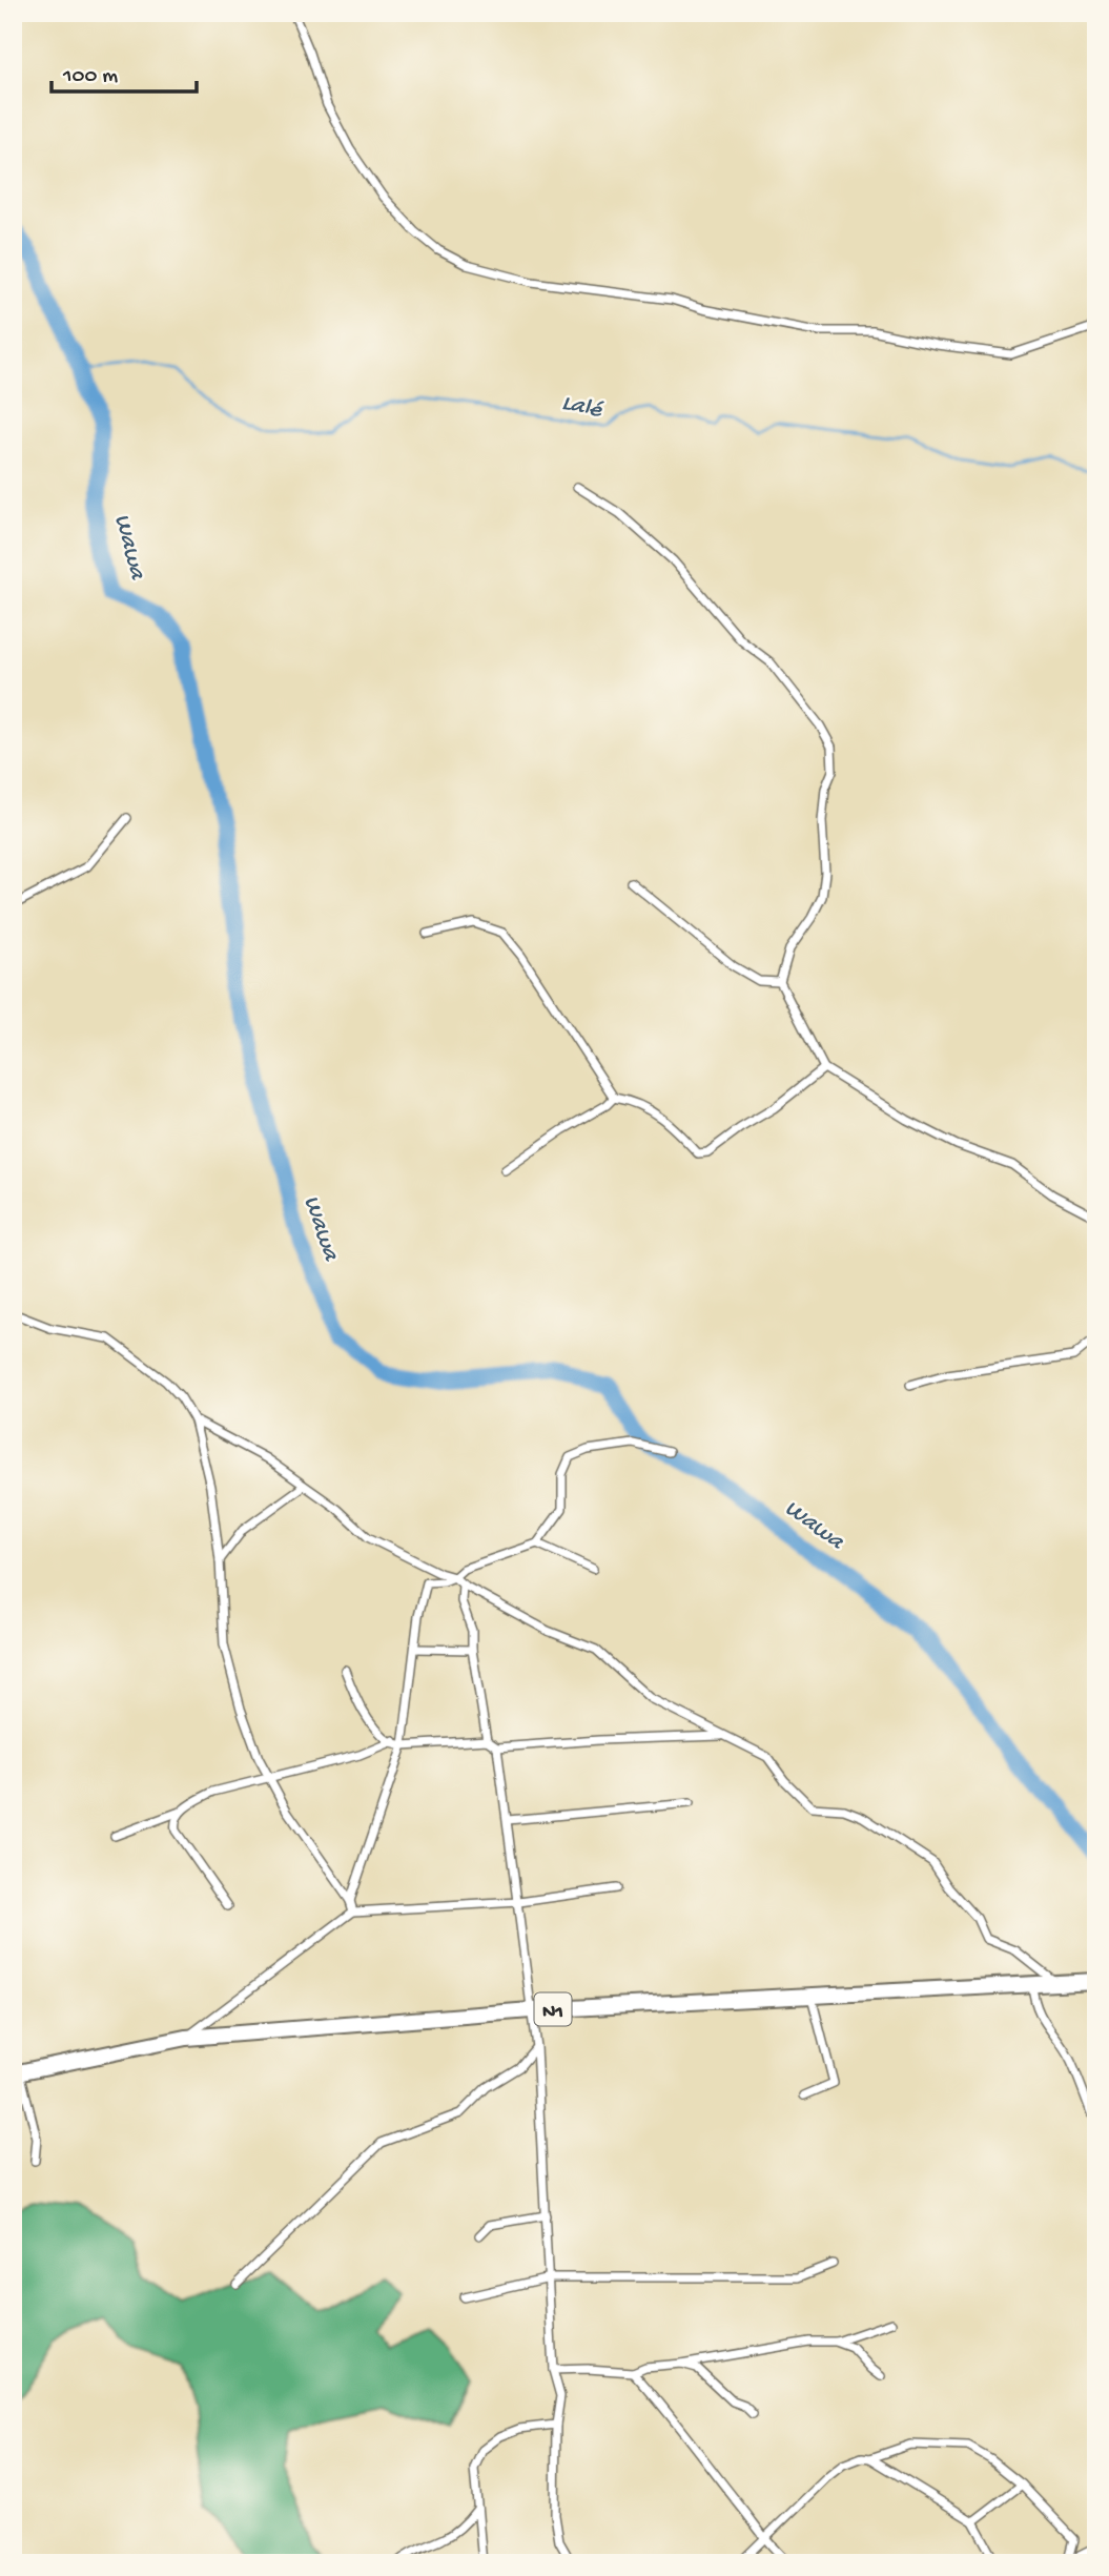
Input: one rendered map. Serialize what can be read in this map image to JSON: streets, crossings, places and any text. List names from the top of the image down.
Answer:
{
  "streets": {
    "highway": ["N1"]
  },
  "water": ["Lalé", "Wawa"],
  "scale_bar": "100 m"
}
